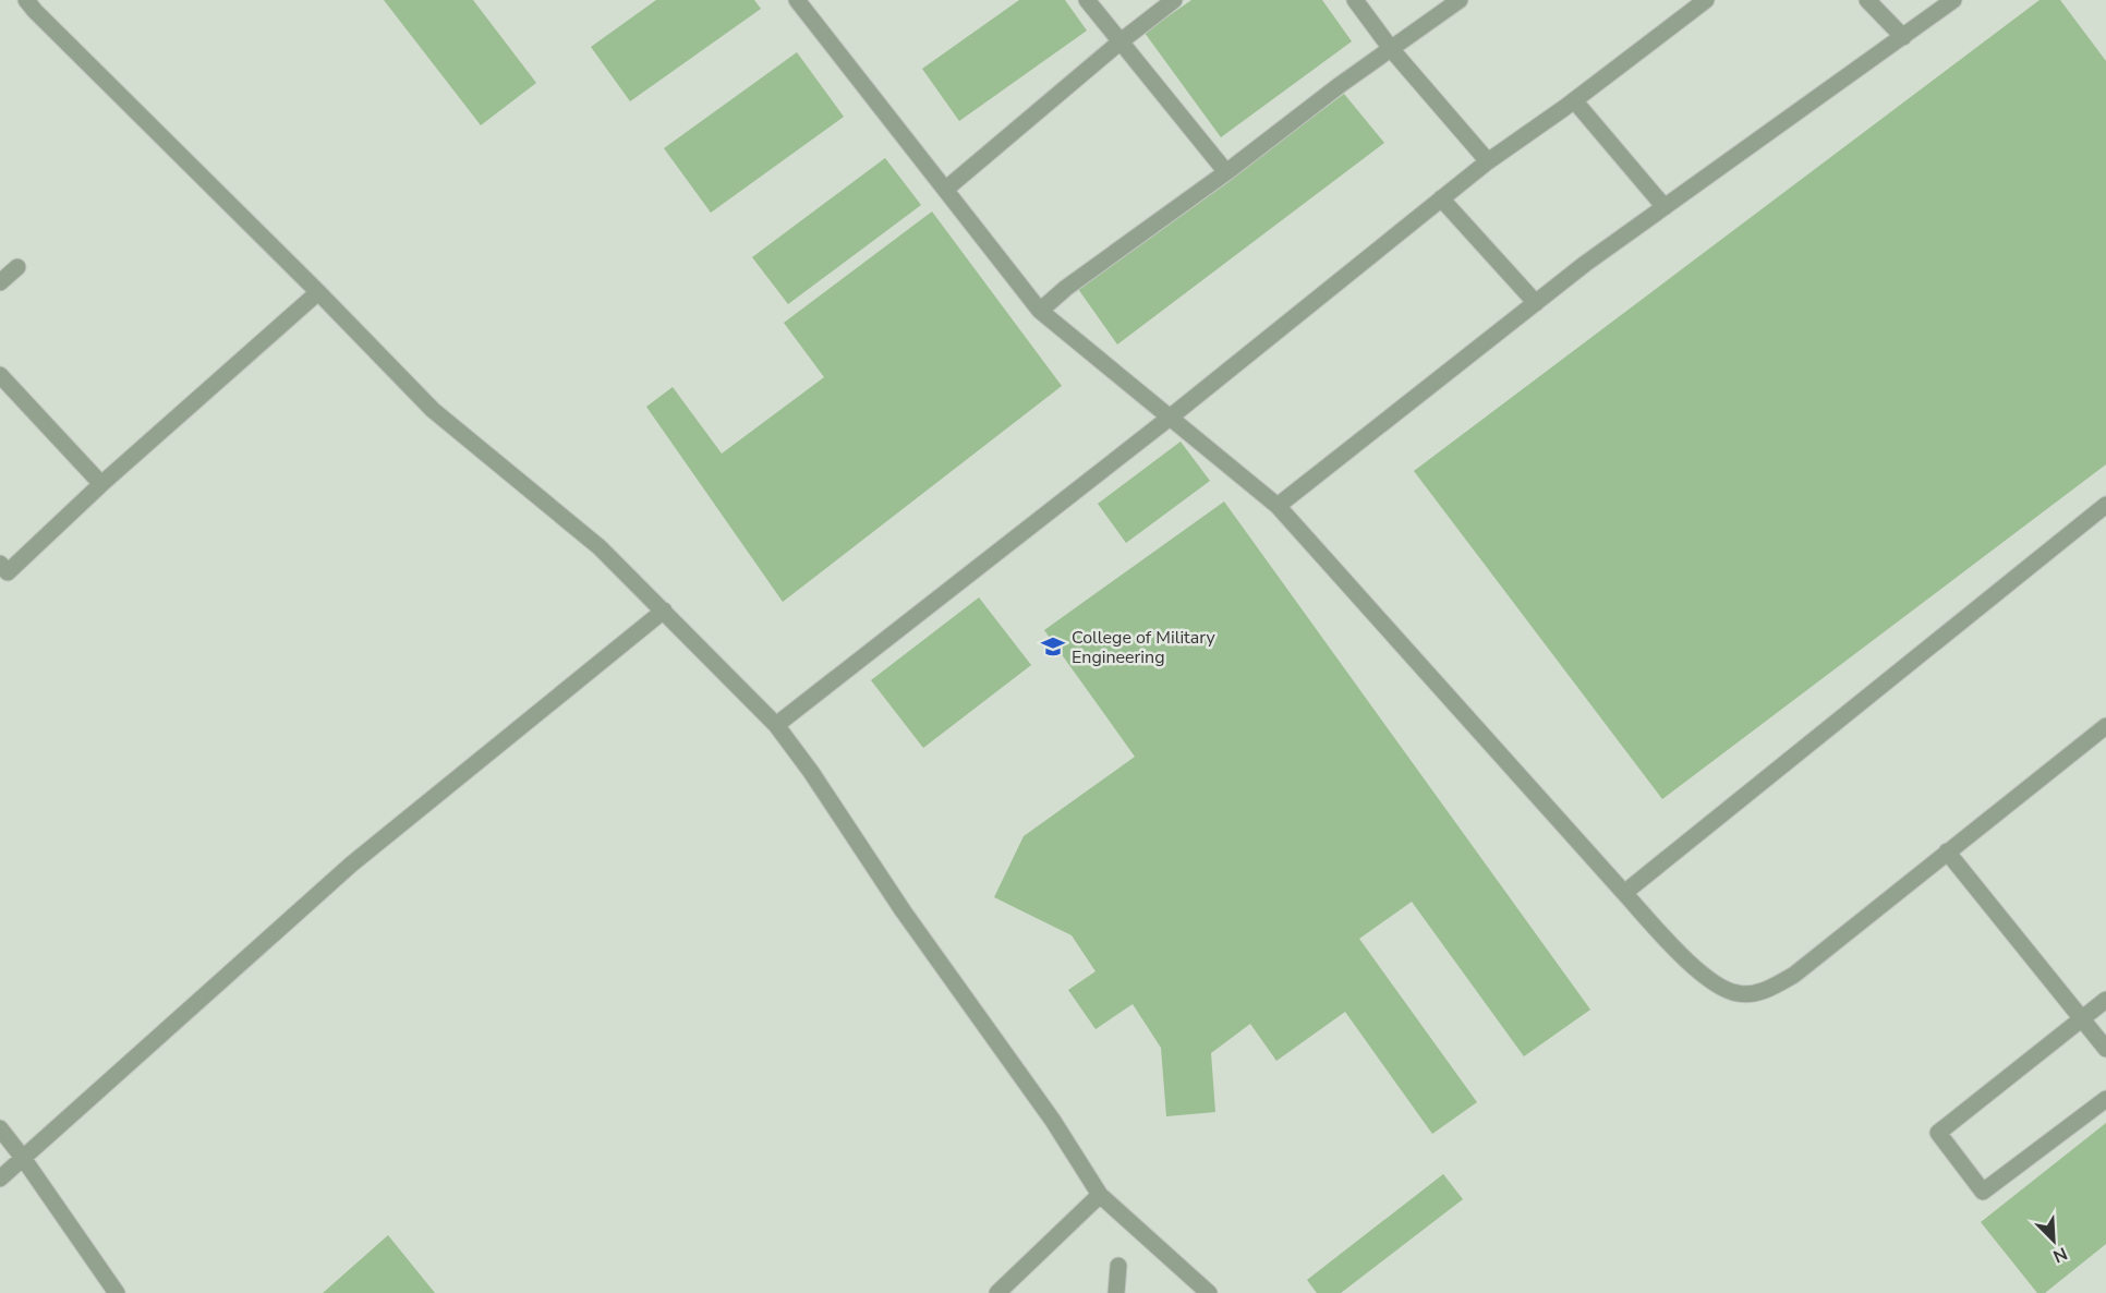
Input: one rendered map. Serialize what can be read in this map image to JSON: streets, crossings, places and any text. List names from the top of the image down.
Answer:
{
  "places": {
    "school or university": ["College of Military Engineering"]
  },
  "north": "bottom right"
}
